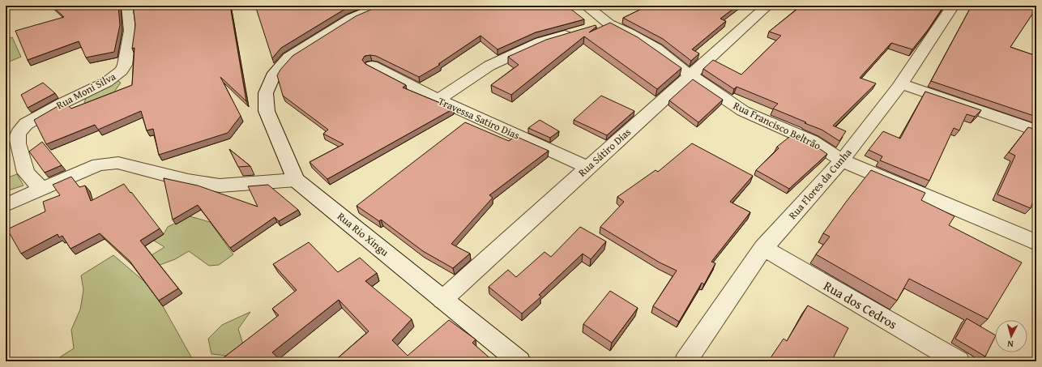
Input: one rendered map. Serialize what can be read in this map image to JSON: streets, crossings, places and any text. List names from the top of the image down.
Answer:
{
  "streets": {
    "street": [
      "Rua Moni Silva",
      "Travessa Satiro Dias",
      "Rua Francisco Beltrão",
      "Rua Sátiro Dias",
      "Rua Flores da Cunha",
      "Rua Rio Xingu",
      "Rua dos Cedros"
    ]
  },
  "crossings": [
    ["Travessa Satiro Dias", "Rua Sátiro Dias"],
    ["Rua Francisco Beltrão", "Rua Sátiro Dias"],
    ["Rua Francisco Beltrão", "Rua Flores da Cunha"],
    ["Rua Sátiro Dias", "Rua Rio Xingu"],
    ["Rua Flores da Cunha", "Rua dos Cedros"]
  ],
  "north": "bottom"
}
